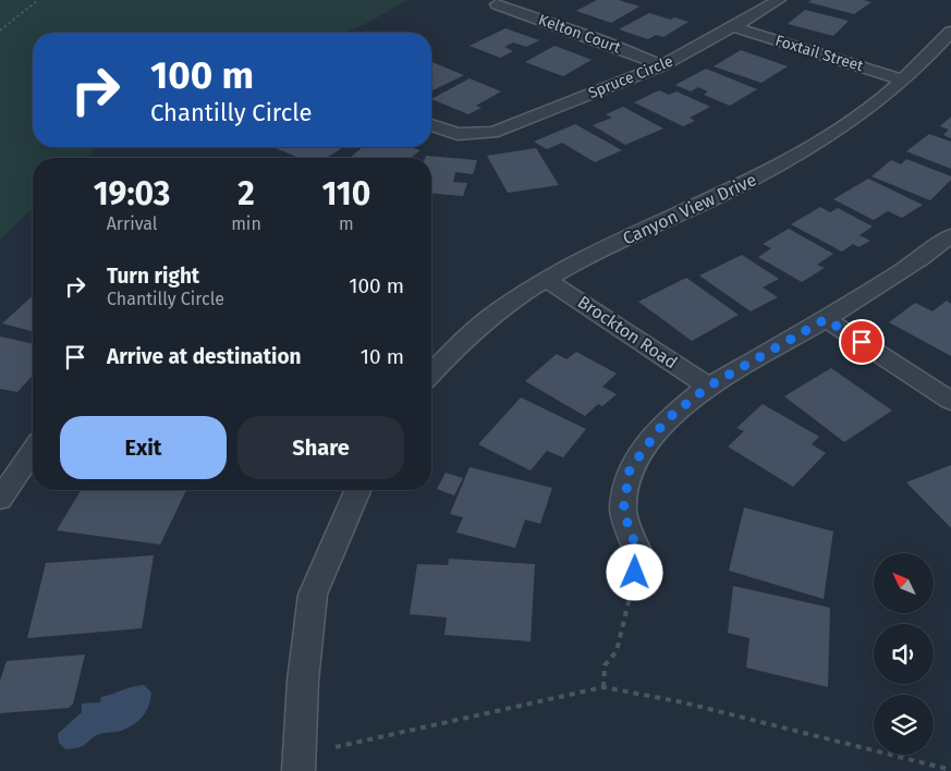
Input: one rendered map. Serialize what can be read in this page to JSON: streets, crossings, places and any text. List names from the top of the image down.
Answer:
{
  "streets": {
    "street": [
      "Kelton Court",
      "Foxtail Street",
      "Spruce Circle",
      "Canyon View Drive",
      "Brockton Road"
    ]
  },
  "crossings": [
    ["Kelton Court", "Spruce Circle"],
    ["Foxtail Street", "Spruce Circle"],
    ["Foxtail Street", "Canyon View Drive"],
    ["Canyon View Drive", "Brockton Road"]
  ],
  "north": "top left",
  "page": {
    "turn": ["100 m", "Chantilly Circle"],
    "eta": [
      "19:03",
      "Arrival",
      "2",
      "min",
      "110",
      "m"
    ],
    "list": [
      {
        "name": "Turn right",
        "note": "Chantilly Circle",
        "value": "100 m"
      },
      {
        "name": "Arrive at destination",
        "value": "10 m"
      }
    ],
    "buttons": ["Exit", "Share"]
  }
}
